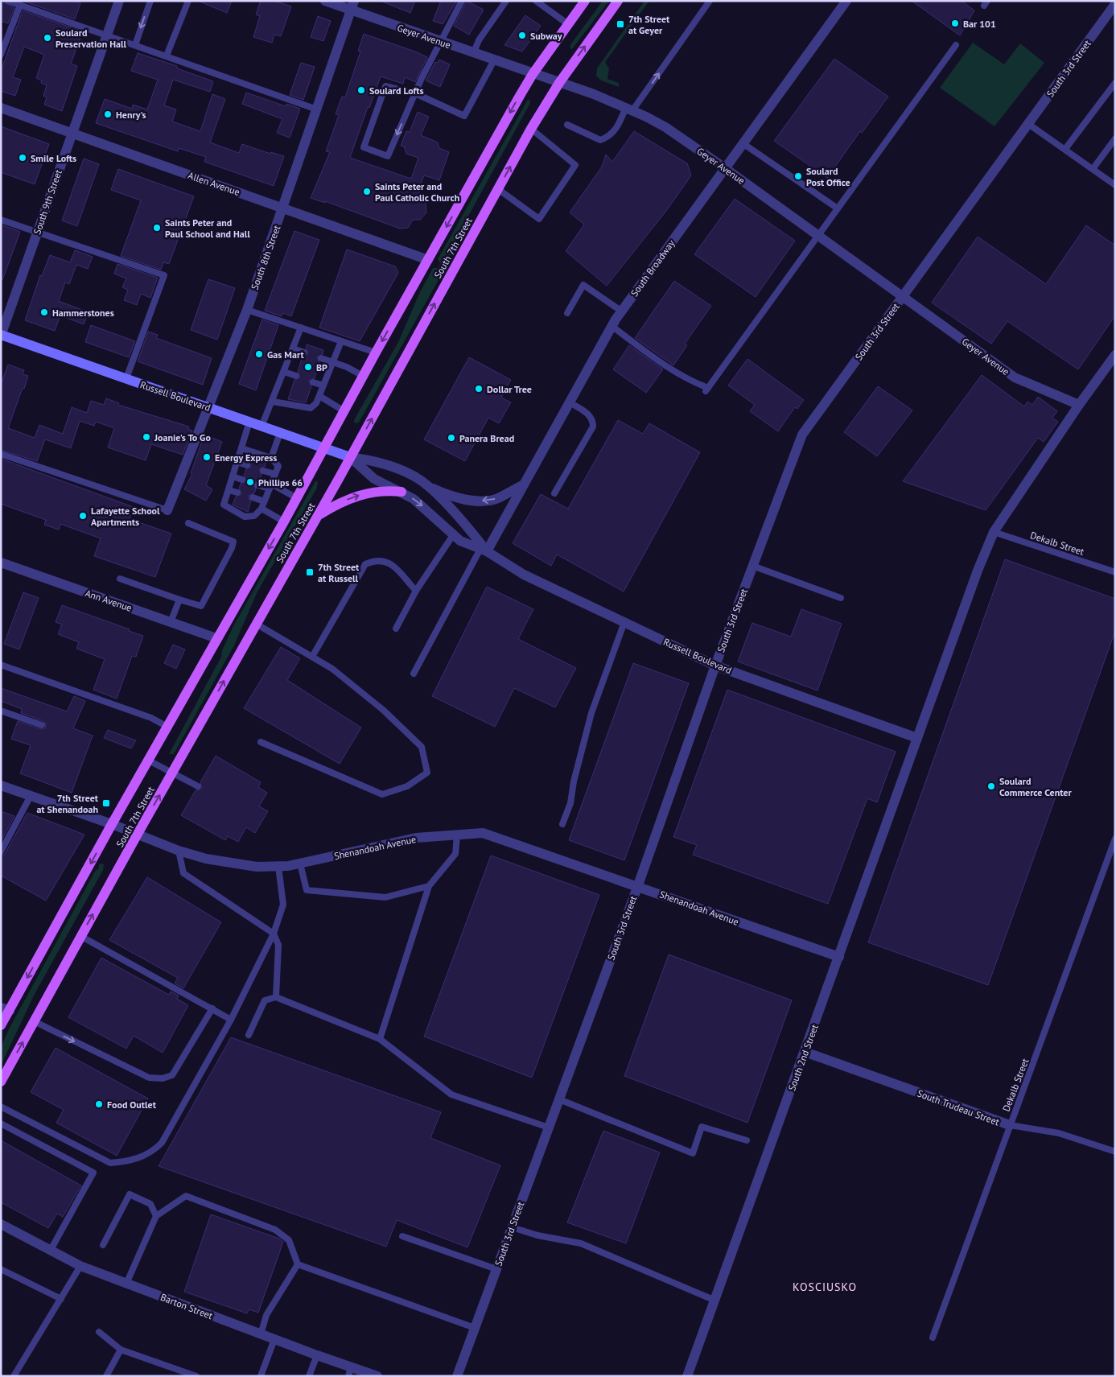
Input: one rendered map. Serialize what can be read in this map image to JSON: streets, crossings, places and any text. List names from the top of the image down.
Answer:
{
  "streets": {
    "main road": ["South 7th Street", "Russell Boulevard"],
    "street": [
      "Geyer Avenue",
      "South 3rd Street",
      "Allen Avenue",
      "South 9th Street",
      "South 8th Street",
      "South Broadway",
      "Ann Avenue",
      "Shenandoah Avenue",
      "South 2nd Street",
      "South Trudeau Street",
      "Barton Street"
    ],
    "lane": ["Dekalb Street"]
  },
  "crossings": [
    ["Geyer Avenue", "South 3rd Street"],
    ["Geyer Avenue", "South 7th Street"],
    ["Geyer Avenue", "South 8th Street"],
    ["Geyer Avenue", "South Broadway"],
    ["Geyer Avenue", "South 2nd Street"],
    ["South 3rd Street", "Russell Boulevard"],
    ["South 3rd Street", "Shenandoah Avenue"],
    ["Allen Avenue", "South 9th Street"],
    ["Allen Avenue", "South 7th Street"],
    ["Allen Avenue", "South 8th Street"],
    ["South 9th Street", "Russell Boulevard"],
    ["South 7th Street", "Russell Boulevard"],
    ["South 7th Street", "Ann Avenue"],
    ["South 7th Street", "Shenandoah Avenue"],
    ["South 8th Street", "Russell Boulevard"],
    ["South Broadway", "Russell Boulevard"],
    ["Russell Boulevard", "South 2nd Street"],
    ["Dekalb Street", "South 2nd Street"],
    ["Dekalb Street", "South Trudeau Street"],
    ["Shenandoah Avenue", "South 2nd Street"],
    ["South 2nd Street", "South Trudeau Street"]
  ],
  "districts": ["KOSCIUSKO"],
  "places": {
    "other": [
      "Bar 101",
      "Subway",
      "Soulard Preservation Hall",
      "Soulard Lofts",
      "Henry's",
      "Smile Lofts",
      "Soulard Post Office",
      "Saints Peter and Paul Catholic Church",
      "Saints Peter and Paul School and Hall",
      "Hammerstones",
      "Gas Mart",
      "BP",
      "Dollar Tree",
      "Joanie's To Go",
      "Panera Bread",
      "Energy Express",
      "Phillips 66",
      "Lafayette School Apartments",
      "Soulard Commerce Center",
      "Food Outlet"
    ],
    "transit": ["7th Street at Geyer", "7th Street at Russell", "7th Street at Shenandoah"]
  }
}
